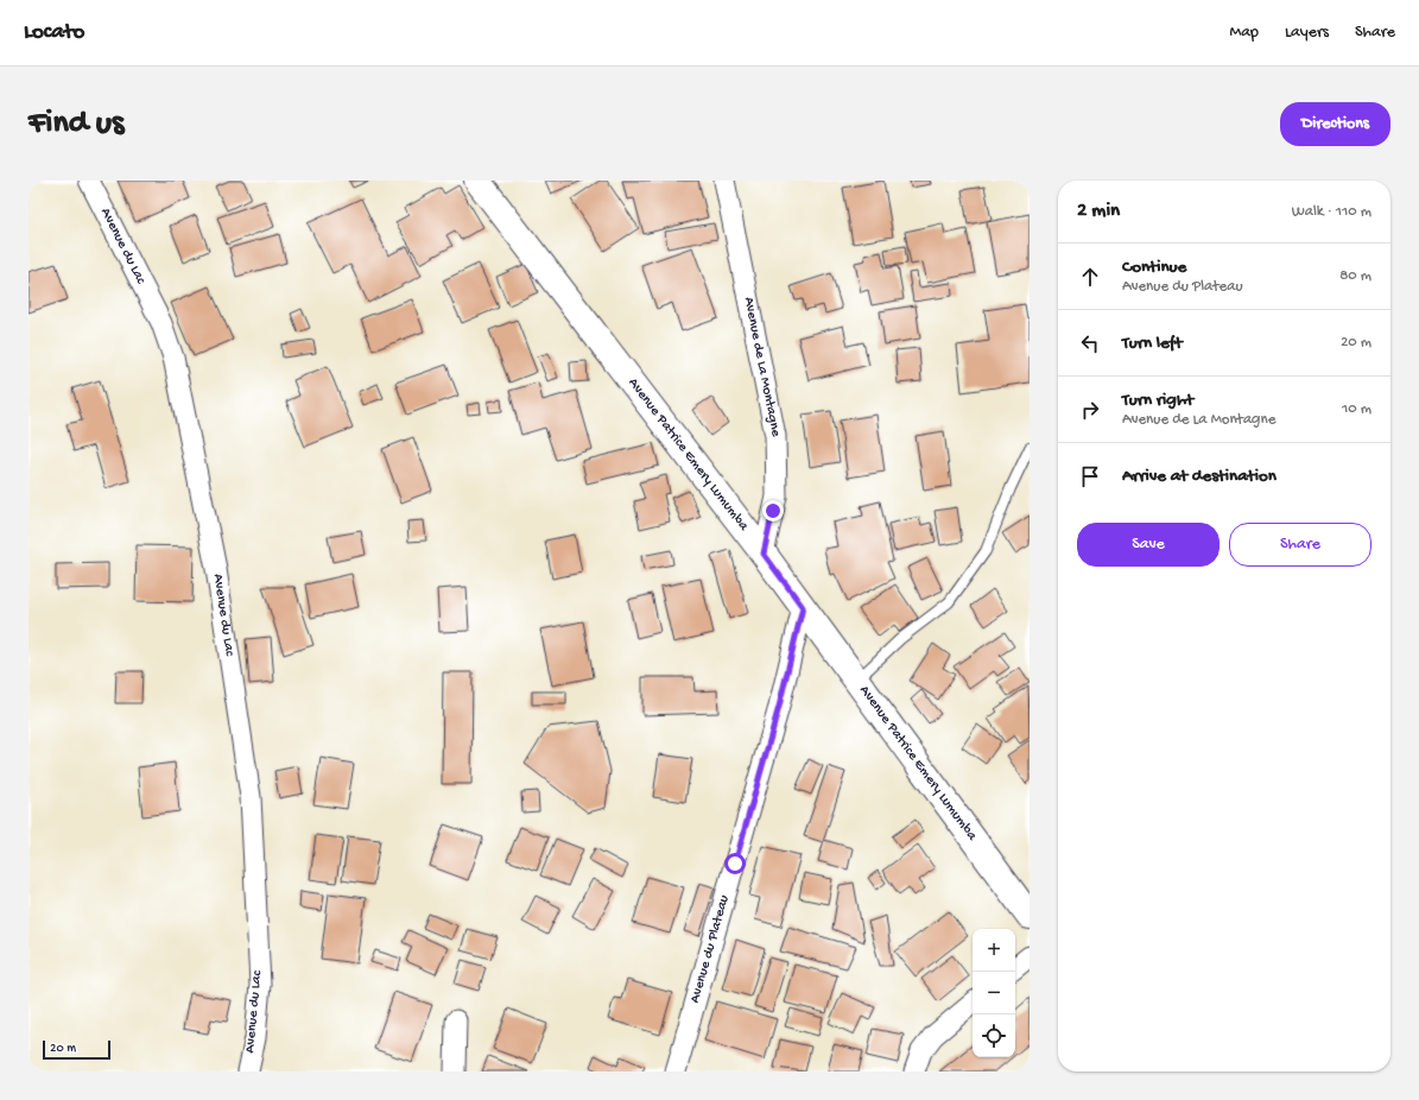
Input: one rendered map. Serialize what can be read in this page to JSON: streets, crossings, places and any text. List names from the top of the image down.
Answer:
{
  "streets": {
    "main road": ["Avenue Patrice Emery Lumumba"],
    "street": ["Avenue du Lac", "Avenue de La Montagne", "Avenue du Plateau"]
  },
  "crossings": [
    ["Avenue de La Montagne", "Avenue Patrice Emery Lumumba"],
    ["Avenue Patrice Emery Lumumba", "Avenue du Plateau"]
  ],
  "scale_bar": "20 m",
  "page": {
    "header": "Locato",
    "nav": ["Map", "Layers", "Share"],
    "buttons": [
      "Directions",
      ["Save", "Share"]
    ],
    "title": "Find us",
    "heading": ["2 min", "Walk · 110 m"],
    "list": [
      ["Continue", "Avenue du Plateau", "80 m"],
      ["Turn left", "20 m"],
      ["Turn right", "Avenue de La Montagne", "10 m"],
      "Arrive at destination"
    ],
    "map_buttons": ["+", "−"],
    "scale": "20 m"
  }
}
